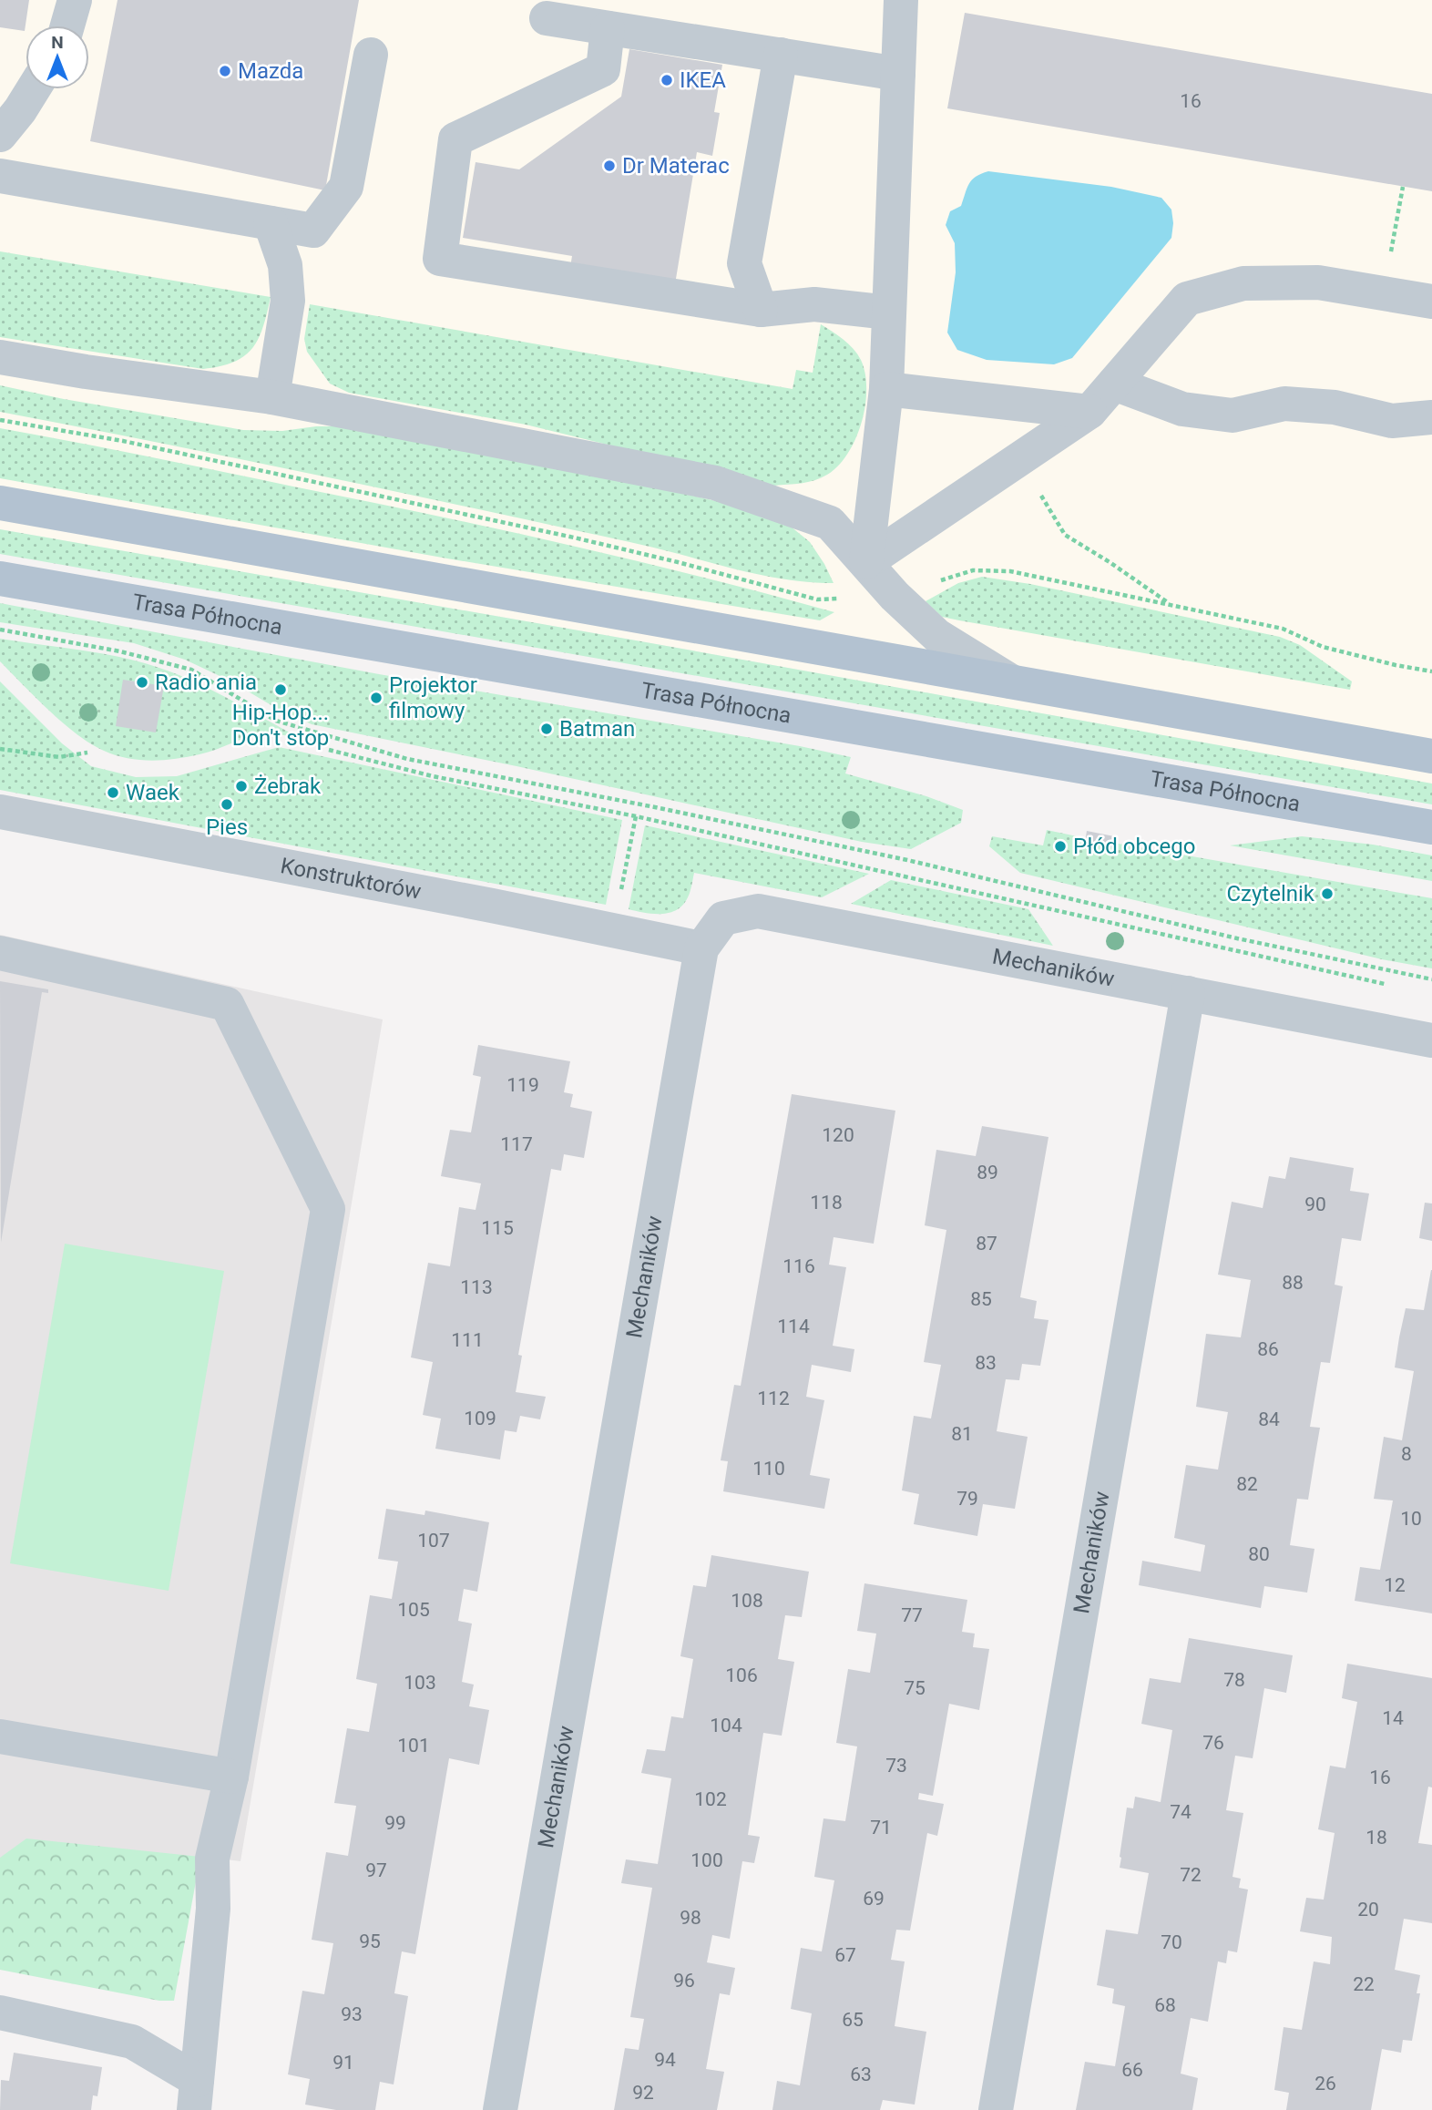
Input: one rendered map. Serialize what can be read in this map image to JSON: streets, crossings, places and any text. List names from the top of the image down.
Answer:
{
  "streets": {
    "main road": ["Trasa Północna"],
    "street": ["Konstruktorów", "Mechaników"]
  },
  "crossings": [
    ["Konstruktorów", "Mechaników"]
  ],
  "places": [
    "Mazda",
    "IKEA",
    "Dr Materac",
    "Radio ania",
    "Hip-Hop... Don't stop",
    "Projektor filmowy",
    "Batman",
    "Żebrak",
    "Waek",
    "Pies",
    "Płód obcego",
    "Czytelnik"
  ],
  "house_numbers": [
    "16",
    "119",
    "120",
    "117",
    "89",
    "118",
    "90",
    "115",
    "87",
    "116",
    "88",
    "113",
    "85",
    "114",
    "111",
    "86",
    "83",
    "112",
    "109",
    "84",
    "81",
    "8",
    "110",
    "82",
    "79",
    "10",
    "107",
    "80",
    "12",
    "108",
    "105",
    "77",
    "106",
    "78",
    "103",
    "75",
    "14",
    "104",
    "76",
    "101",
    "73",
    "16",
    "102",
    "74",
    "99",
    "71",
    "18",
    "100",
    "97",
    "72",
    "69",
    "20",
    "98",
    "95",
    "70",
    "67",
    "96",
    "22",
    "68",
    "93",
    "65",
    "94",
    "91",
    "66",
    "63",
    "26",
    "92"
  ],
  "north": "top"
}
